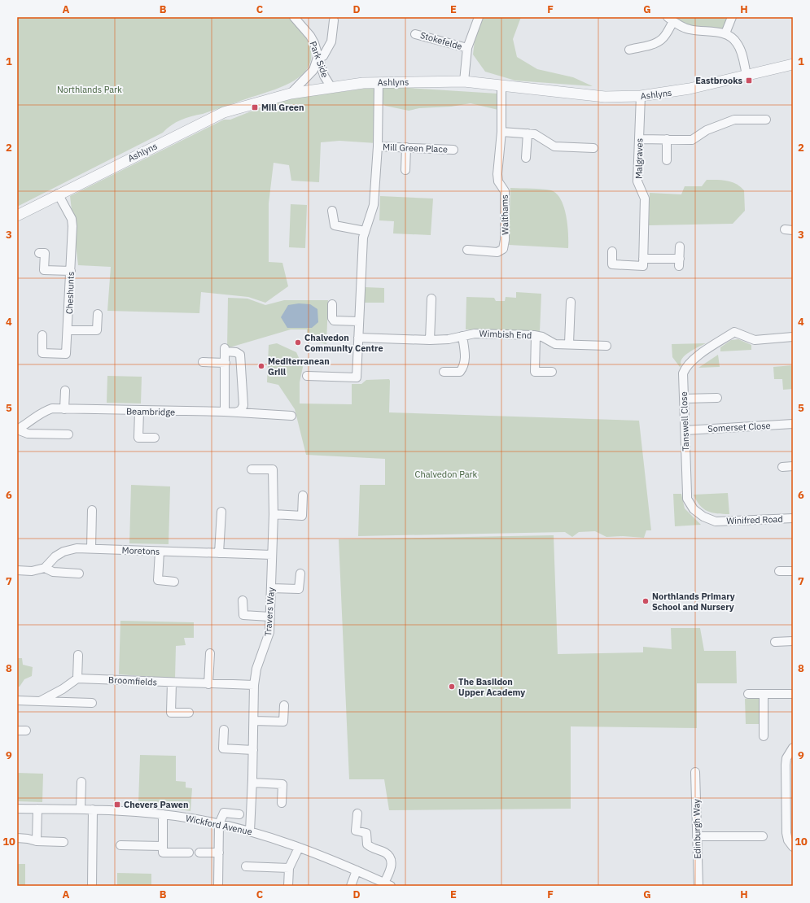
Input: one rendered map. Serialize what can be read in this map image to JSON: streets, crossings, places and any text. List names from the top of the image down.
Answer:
{
  "streets": {
    "street": [
      "Stokefelde",
      "Park Side",
      "Ashlyns",
      "Mill Green Place",
      "Malgraves",
      "Walthams",
      "Cheshunts",
      "Wimbish End",
      "Beambridge",
      "Tanswell Close",
      "Somerset Close",
      "Winifred Road",
      "Moretons",
      "Travers Way",
      "Broomfields",
      "Wickford Avenue",
      "Edinburgh Way"
    ]
  },
  "crossings": [
    ["Stokefelde", "Ashlyns"],
    ["Park Side", "Ashlyns"],
    ["Ashlyns", "Malgraves"],
    ["Ashlyns", "Walthams"],
    ["Ashlyns", "Cheshunts"],
    ["Tanswell Close", "Somerset Close"],
    ["Tanswell Close", "Winifred Road"],
    ["Moretons", "Travers Way"],
    ["Travers Way", "Broomfields"],
    ["Travers Way", "Wickford Avenue"]
  ],
  "parks": ["Northlands Park", "Chalvedon Park"],
  "places": {
    "transit": ["Eastbrooks", "Mill Green", "Chevers Pawen"],
    "other": [
      "Chalvedon Community Centre",
      "Mediterranean Grill",
      "Northlands Primary School and Nursery",
      "The Basildon Upper Academy"
    ]
  },
  "grid": {
    "columns": [
      "A",
      "B",
      "C",
      "D",
      "E",
      "F",
      "G",
      "H"
    ],
    "rows": [
      "1",
      "2",
      "3",
      "4",
      "5",
      "6",
      "7",
      "8",
      "9",
      "10"
    ]
  }
}
